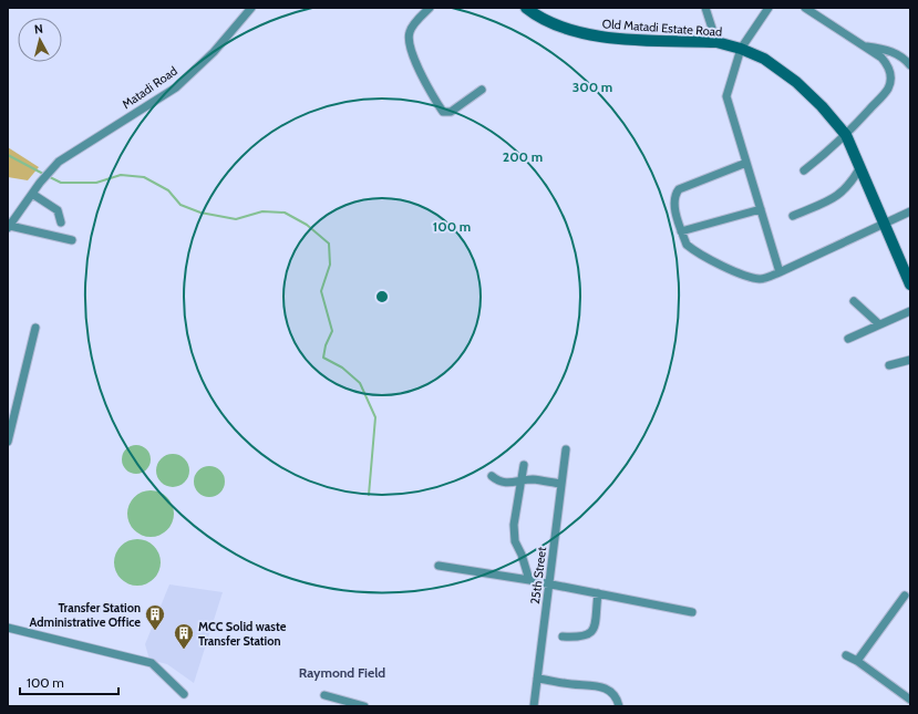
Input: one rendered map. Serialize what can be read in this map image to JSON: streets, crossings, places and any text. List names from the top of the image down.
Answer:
{
  "streets": {
    "street": ["Old Matadi Estate Road", "Matadi Road", "25th Street"]
  },
  "districts": ["Raymond Field"],
  "places": {
    "building": ["Transfer Station Administrative Office", "MCC Solid waste Transfer Station"]
  },
  "scale_bar": "100 m",
  "north": "top",
  "rings": ["300 m", "200 m", "100 m"]
}
